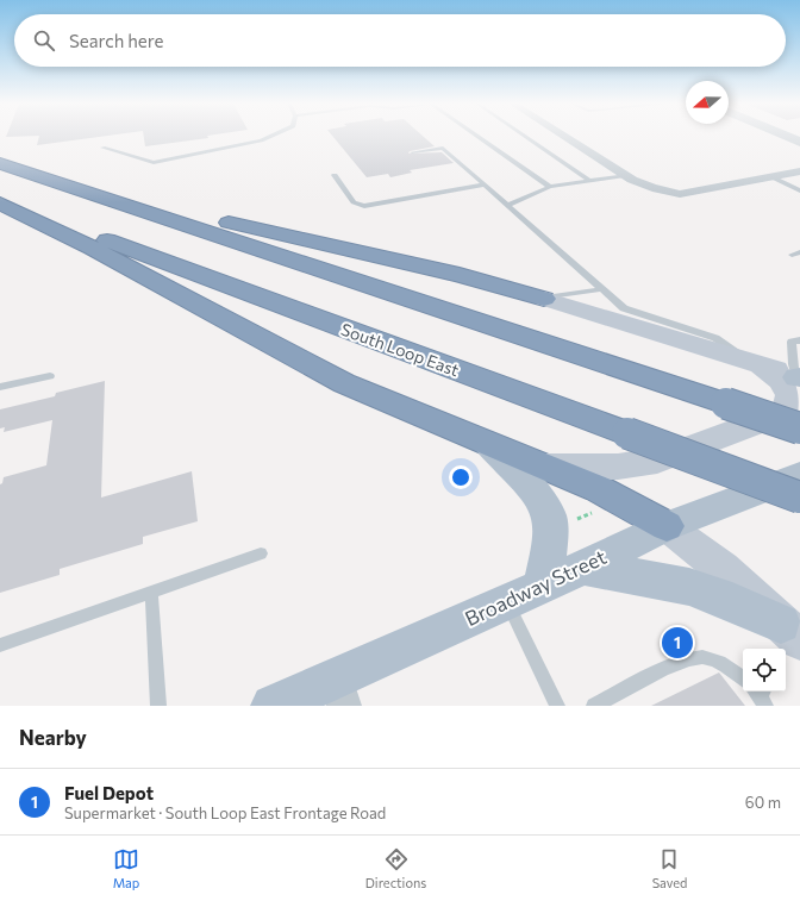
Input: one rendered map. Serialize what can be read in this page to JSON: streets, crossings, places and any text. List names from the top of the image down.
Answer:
{
  "streets": {
    "highway": ["South Loop East"],
    "main road": ["Broadway Street"]
  },
  "north": "left",
  "page": {
    "search": "Search here",
    "pins": "1",
    "heading": "Nearby",
    "list": [
      {
        "mark": "1",
        "name": "Fuel Depot",
        "note": "Supermarket · South Loop East Frontage Road",
        "value": "60 m"
      }
    ],
    "nav": ["Map", "Directions", "Saved"]
  }
}
